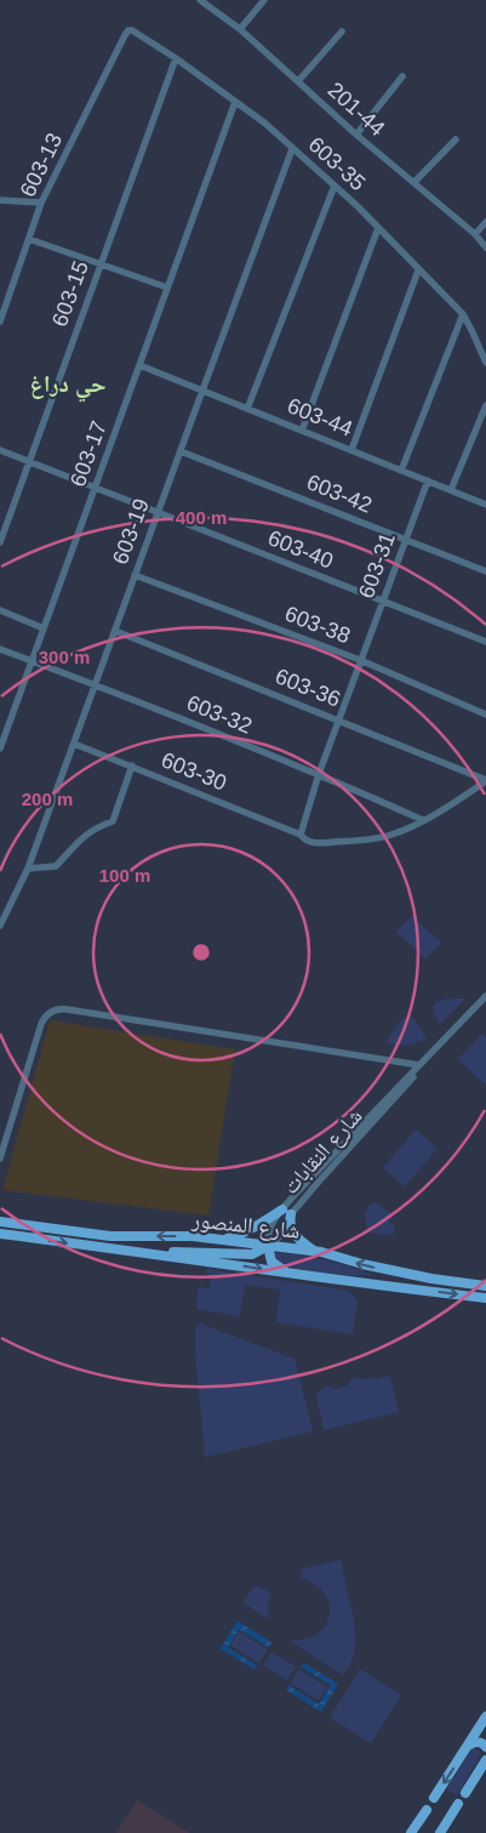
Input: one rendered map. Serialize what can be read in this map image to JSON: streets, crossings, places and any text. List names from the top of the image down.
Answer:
{
  "streets": {
    "main road": ["شارع المنصور"],
    "street": [
      "201-44",
      "603-35",
      "603-13",
      "603-15",
      "603-44",
      "603-17",
      "603-42",
      "603-19",
      "603-40",
      "603-31",
      "603-38",
      "603-36",
      "603-32",
      "603-30",
      "شارع النقابات"
    ]
  },
  "crossings": [
    ["603-35", "603-13"],
    ["603-35", "603-15"],
    ["603-35", "603-17"],
    ["603-35", "603-19"],
    ["603-15", "603-40"],
    ["603-44", "603-17"],
    ["603-44", "603-19"],
    ["603-44", "603-31"],
    ["603-17", "603-40"],
    ["603-17", "603-32"],
    ["603-42", "603-19"],
    ["603-42", "603-31"],
    ["603-19", "603-40"],
    ["603-19", "603-38"],
    ["603-19", "603-36"],
    ["603-19", "603-32"],
    ["603-19", "603-30"],
    ["603-40", "603-31"],
    ["603-31", "603-38"],
    ["603-31", "603-36"],
    ["603-31", "603-32"],
    ["603-31", "603-30"],
    ["شارع النقابات", "شارع المنصور"]
  ],
  "districts": ["حي دراغ"],
  "rings": [
    "400 m",
    "300 m",
    "200 m",
    "100 m"
  ]
}
